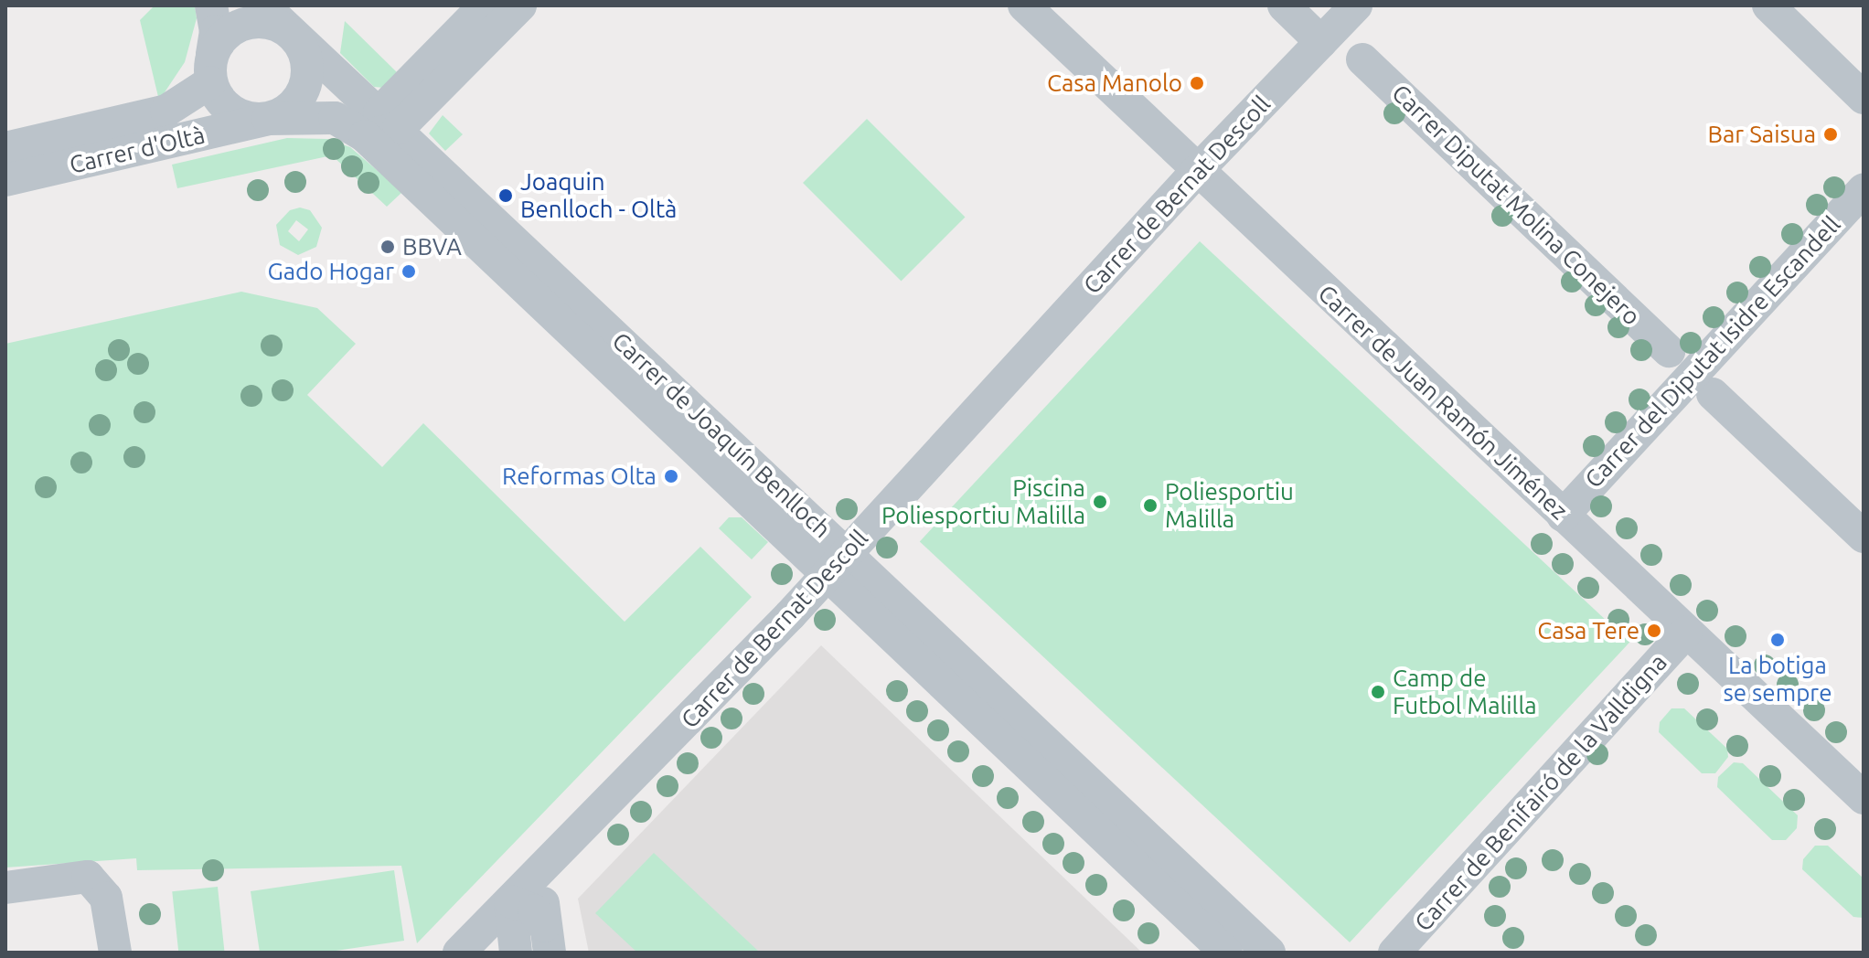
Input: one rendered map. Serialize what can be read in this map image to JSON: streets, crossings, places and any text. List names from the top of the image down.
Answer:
{
  "streets": {
    "street": [
      "Carrer d'Oltà",
      "Carrer de Bernat Descoll",
      "Carrer Diputat Molina Conejero",
      "Carrer del Diputat Isidre Escandell",
      "Carrer de Juan Ramón Jiménez",
      "Carrer de Joaquín Benlloch",
      "Carrer de Benifairó de la Valldigna"
    ]
  },
  "crossings": [
    ["Carrer d'Oltà", "Carrer de Joaquín Benlloch"],
    ["Carrer de Bernat Descoll", "Carrer de Juan Ramón Jiménez"],
    ["Carrer de Bernat Descoll", "Carrer de Joaquín Benlloch"],
    ["Carrer del Diputat Isidre Escandell", "Carrer de Juan Ramón Jiménez"],
    ["Carrer de Juan Ramón Jiménez", "Carrer de Benifairó de la Valldigna"]
  ],
  "places": [
    "Casa Manolo",
    "Bar Saisua",
    "Joaquin Benlloch - Oltà",
    "BBVA",
    "Gado Hogar",
    "Reformas Olta",
    "Piscina Poliesportiu Malilla",
    "Poliesportiu Malilla",
    "Casa Tere",
    "La botiga se sempre",
    "Camp de Futbol Malilla"
  ]
}
